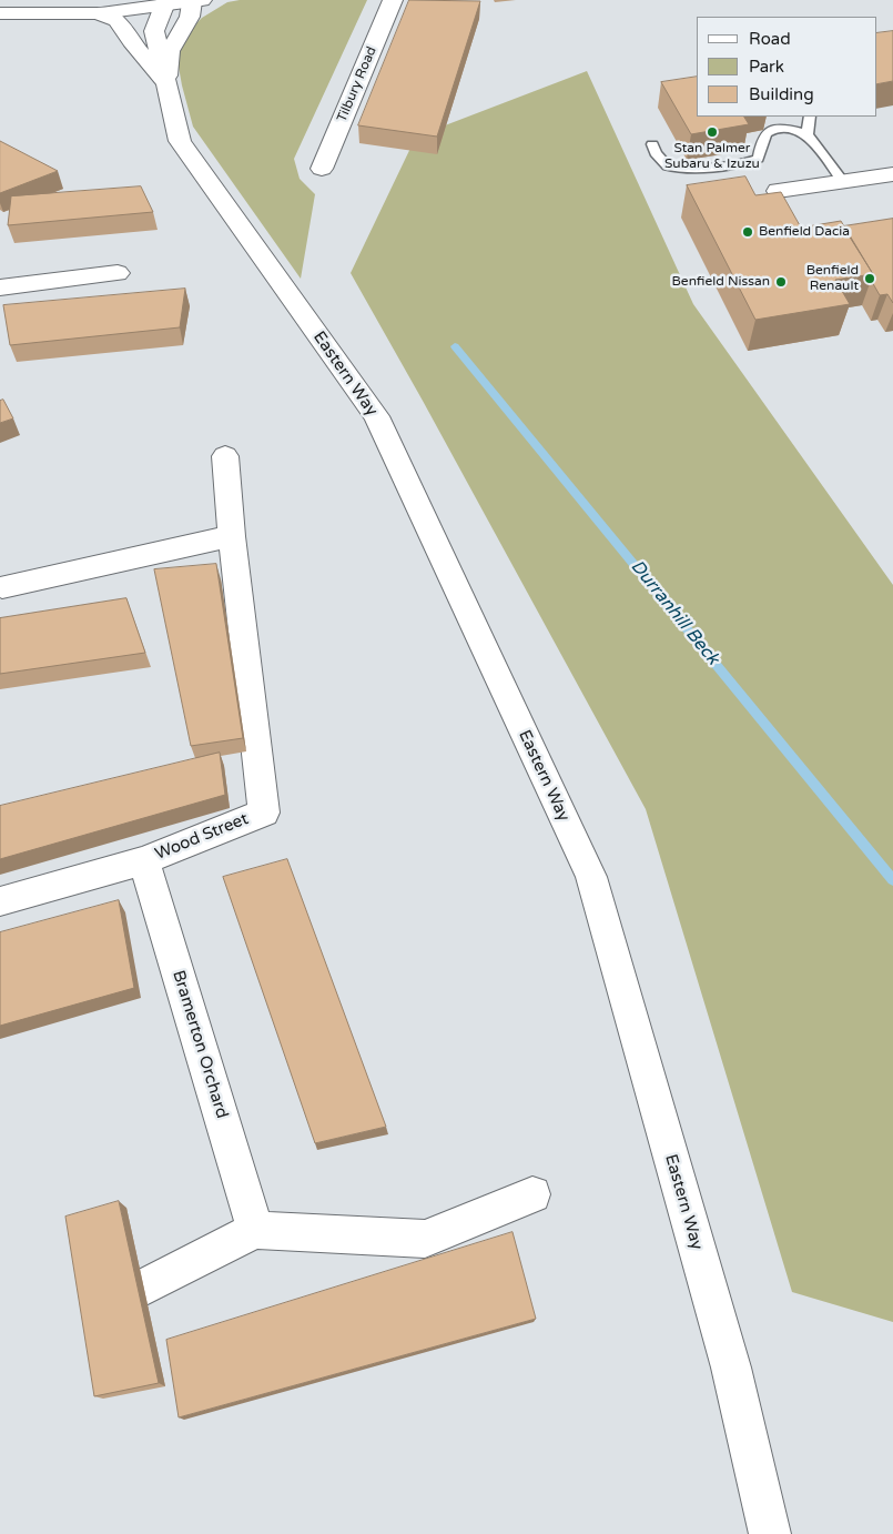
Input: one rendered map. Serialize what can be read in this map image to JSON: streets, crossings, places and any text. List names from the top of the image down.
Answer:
{
  "streets": {
    "street": [
      "Tilbury Road",
      "Eastern Way",
      "Wood Street",
      "Bramerton Orchard"
    ]
  },
  "crossings": [
    ["Wood Street", "Bramerton Orchard"]
  ],
  "water": ["Durranhill Beck"],
  "places": [
    "Stan Palmer Subaru & Izuzu",
    "Benfield Dacia",
    "Benfield Renault",
    "Benfield Nissan"
  ],
  "legend": ["Road", "Park", "Building"]
}
